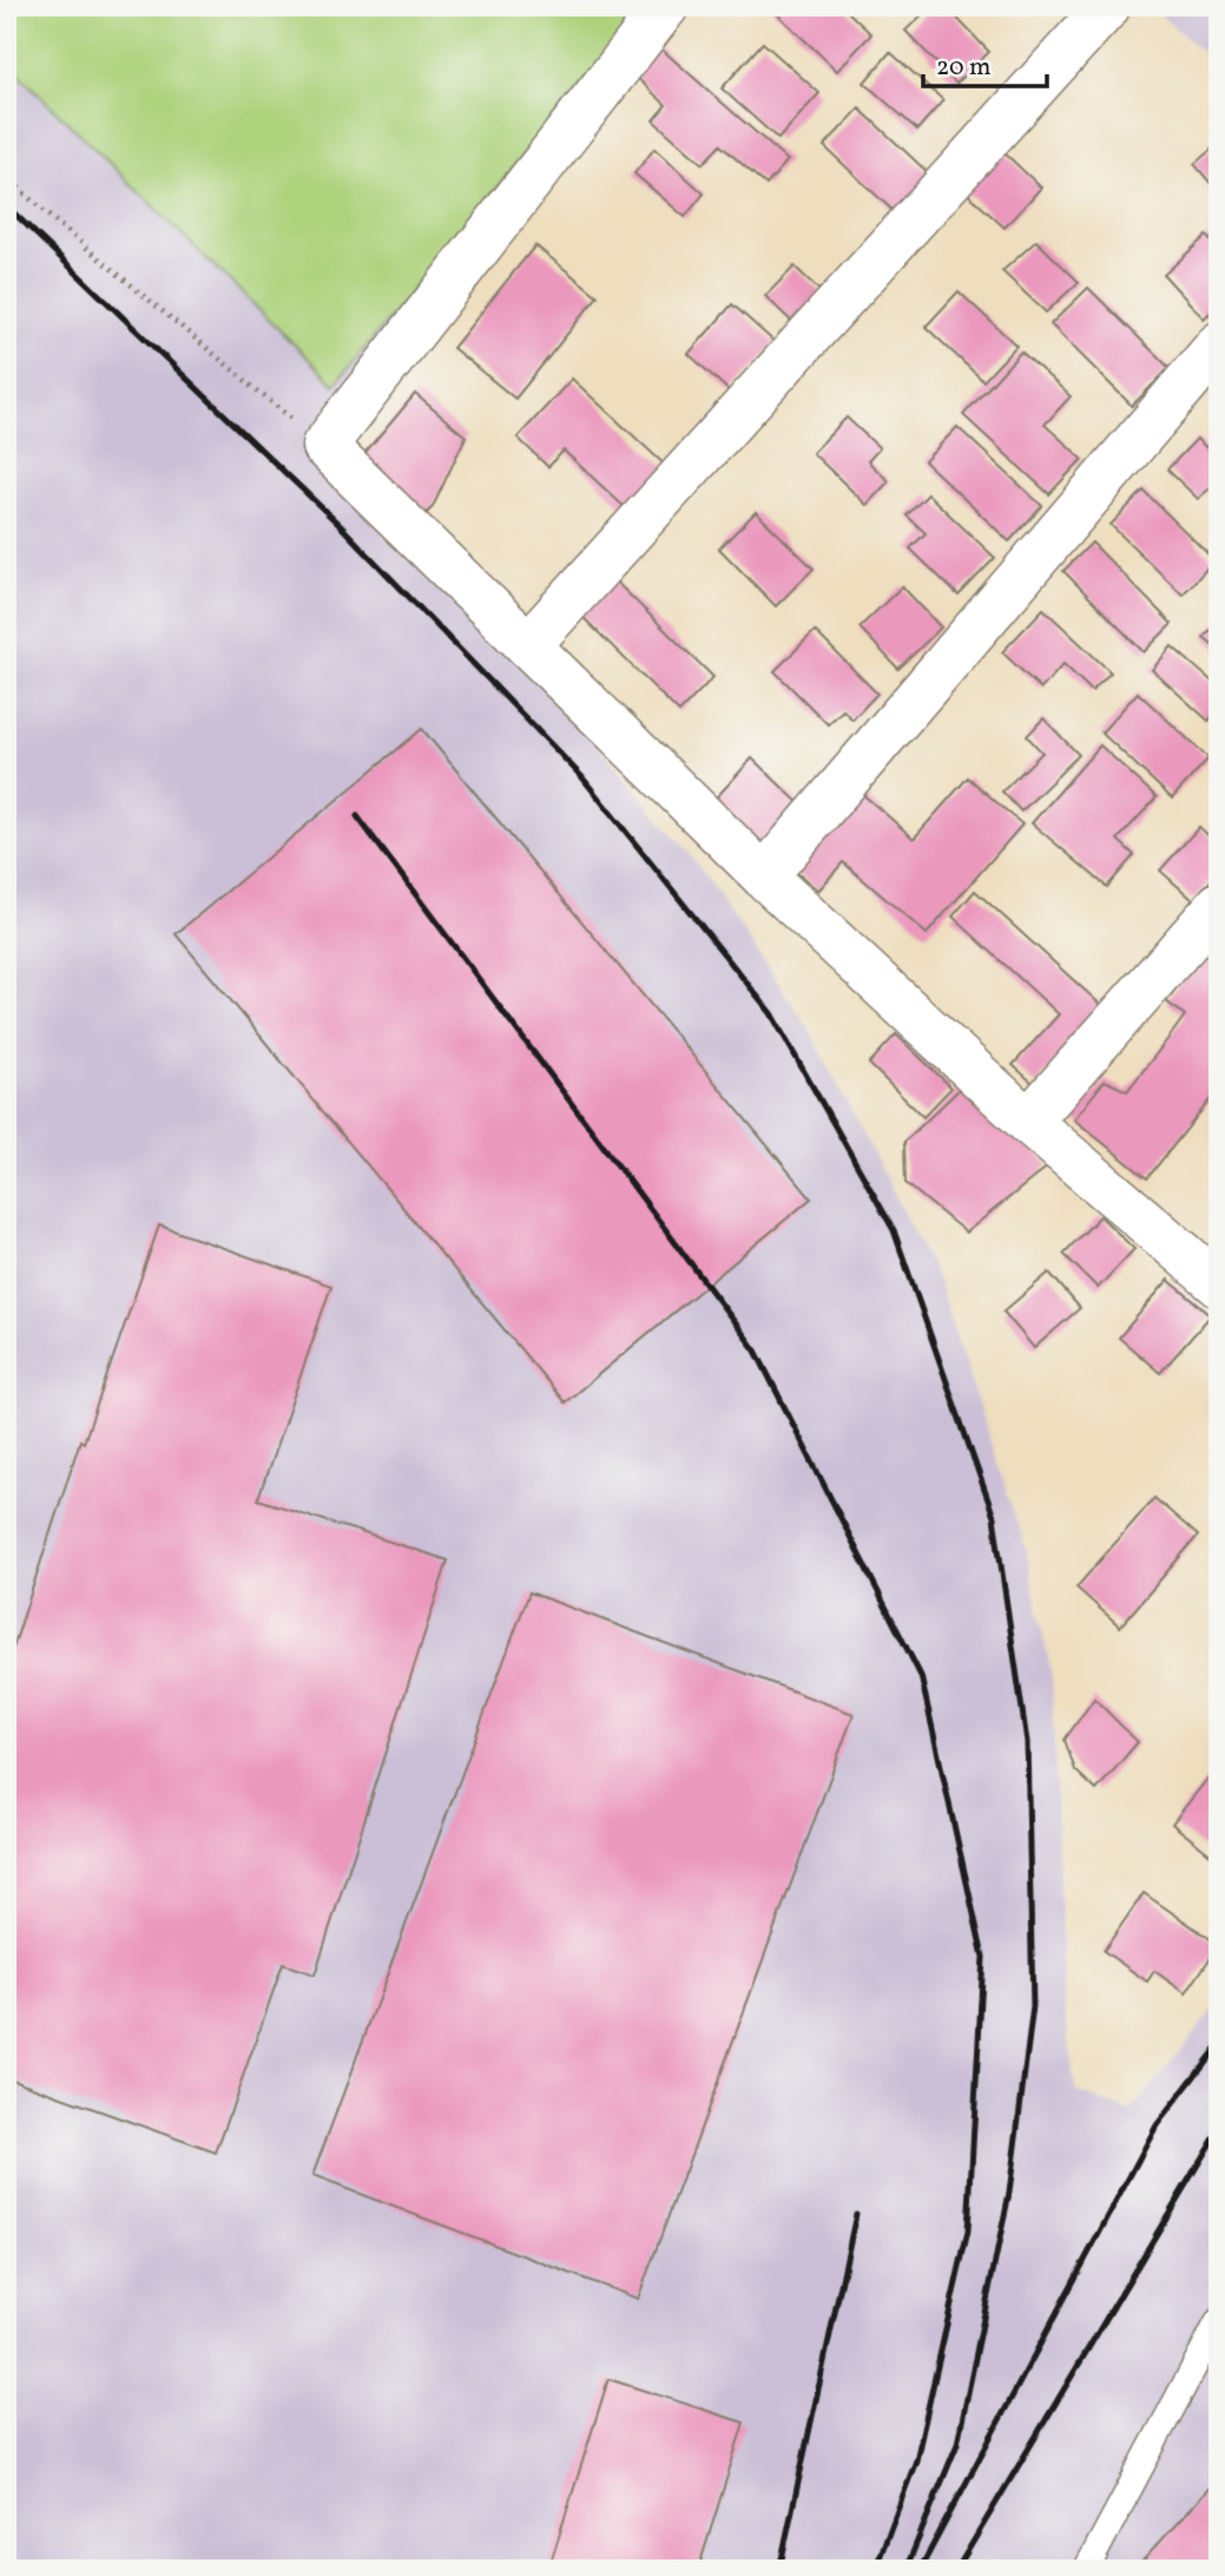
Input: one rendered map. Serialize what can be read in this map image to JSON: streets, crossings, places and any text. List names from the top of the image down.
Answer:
{
  "scale_bar": "20 m"
}
